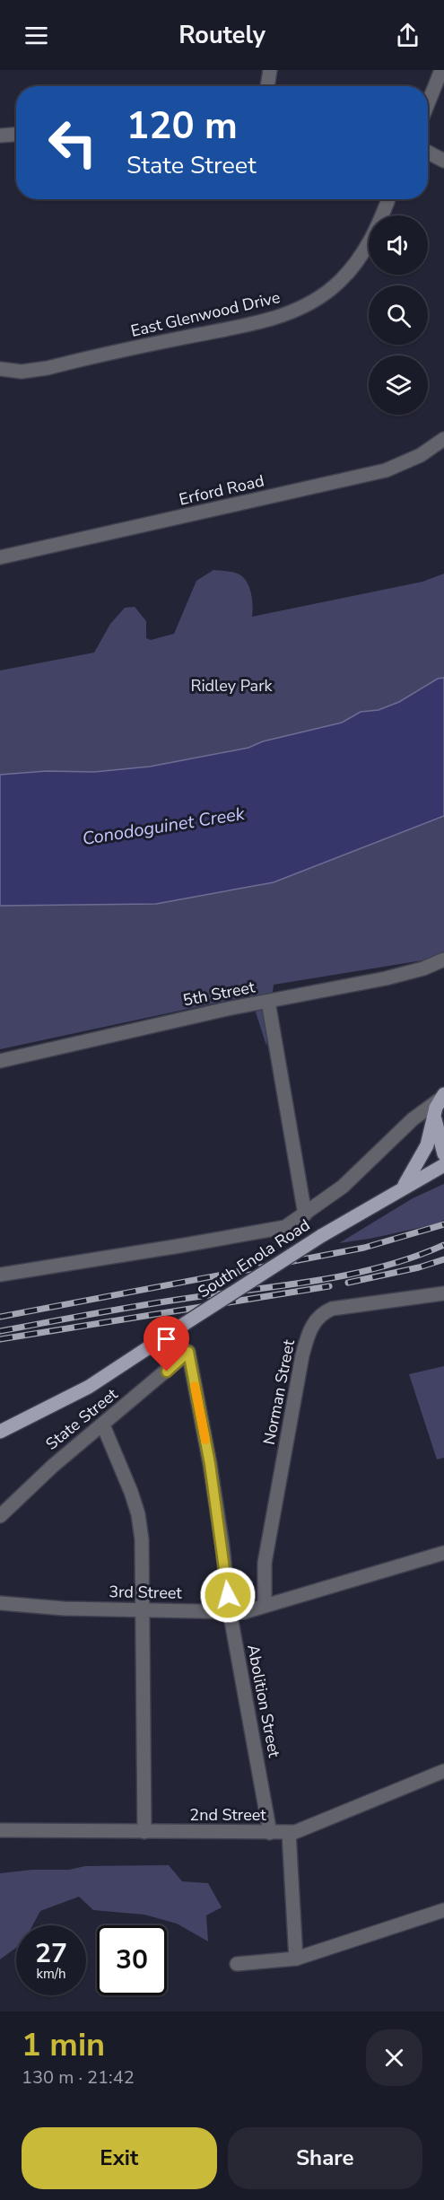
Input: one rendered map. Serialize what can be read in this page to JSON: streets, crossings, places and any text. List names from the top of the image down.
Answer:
{
  "streets": {
    "main road": ["South Enola Road"],
    "street": [
      "East Glenwood Drive",
      "Erford Road",
      "5th Street",
      "Norman Street",
      "State Street",
      "3rd Street",
      "Abolition Street",
      "2nd Street"
    ]
  },
  "crossings": [
    ["Norman Street", "3rd Street"],
    ["State Street", "Abolition Street"],
    ["3rd Street", "Abolition Street"],
    ["Abolition Street", "2nd Street"]
  ],
  "water": ["Conodoguinet Creek"],
  "parks": ["Ridley Park"],
  "page": {
    "header": "Routely",
    "turn": ["120 m", "State Street"],
    "speed": "27 km/h",
    "limit": "30",
    "heading": ["1 min", "130 m · 21:42"],
    "buttons": ["Exit", "Share"]
  }
}
